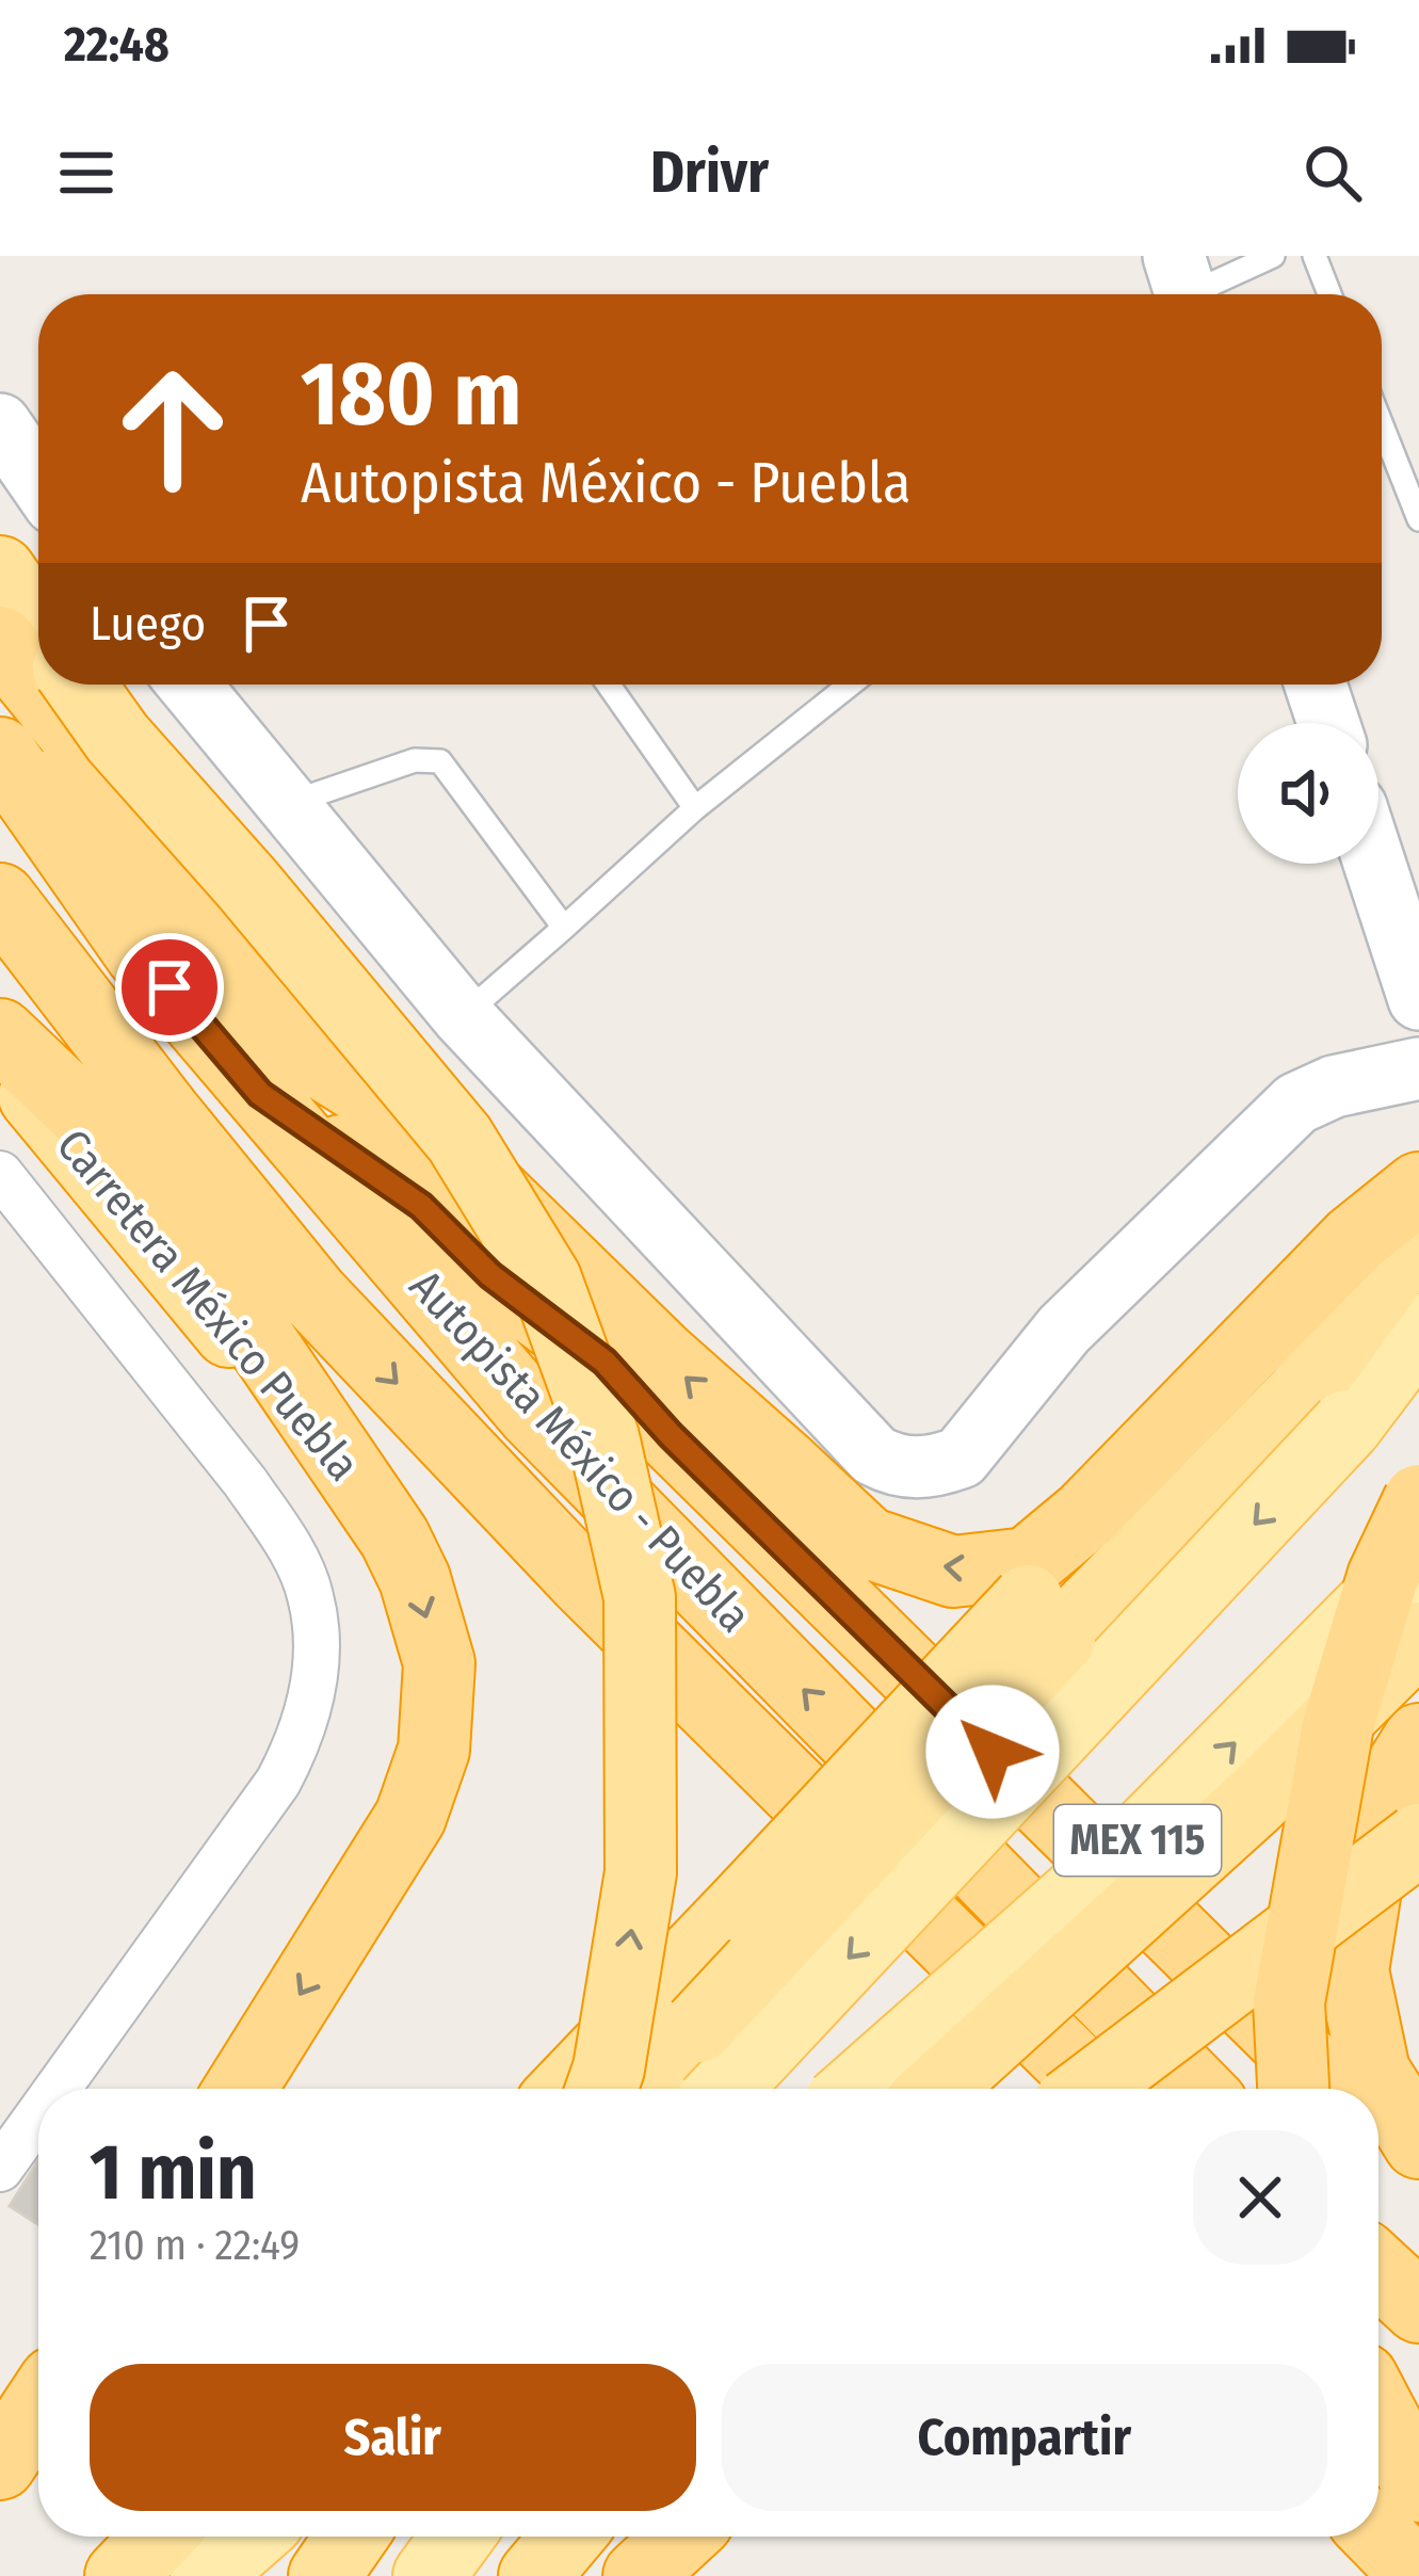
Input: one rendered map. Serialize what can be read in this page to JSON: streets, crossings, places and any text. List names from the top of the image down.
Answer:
{
  "streets": {
    "highway": ["Carretera México Puebla", "Autopista México - Puebla"],
    "main road": ["MEX 115"]
  },
  "page": {
    "status": "22:48",
    "header": "Drivr",
    "turn": ["180 m", "Autopista México - Puebla"],
    "then": "Luego",
    "heading": ["1 min", "210 m · 22:49"],
    "buttons": ["Salir", "Compartir"]
  }
}
